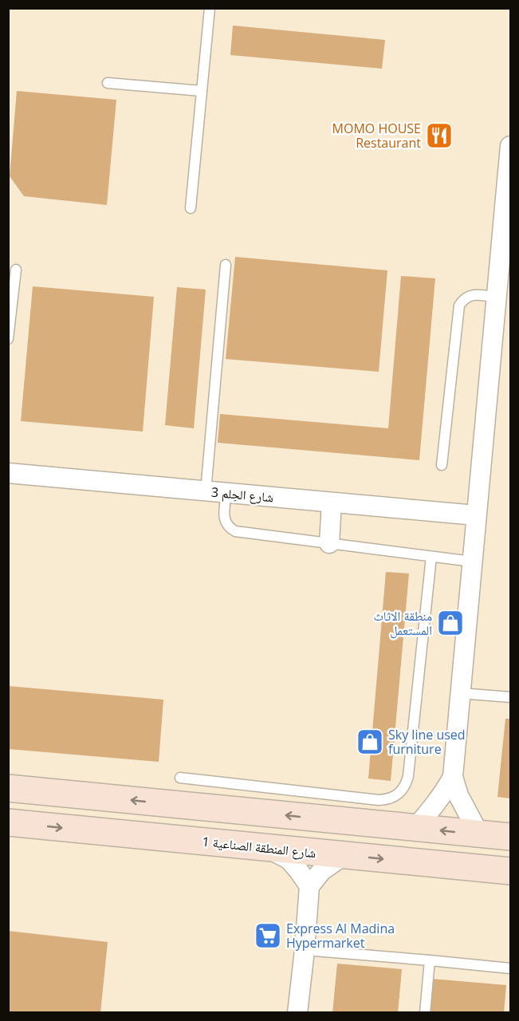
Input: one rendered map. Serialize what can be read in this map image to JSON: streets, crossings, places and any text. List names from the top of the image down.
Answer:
{
  "streets": {
    "street": ["شارع الحِلم 3", "شارع المنطقة الصناعية 1"]
  },
  "places": {
    "restaurant": ["MOMO HOUSE Restaurant"],
    "shop": ["منطقة الاثاث المستعمل", "Sky line used furniture"],
    "supermarket": ["Express Al Madina Hypermarket"]
  }
}
